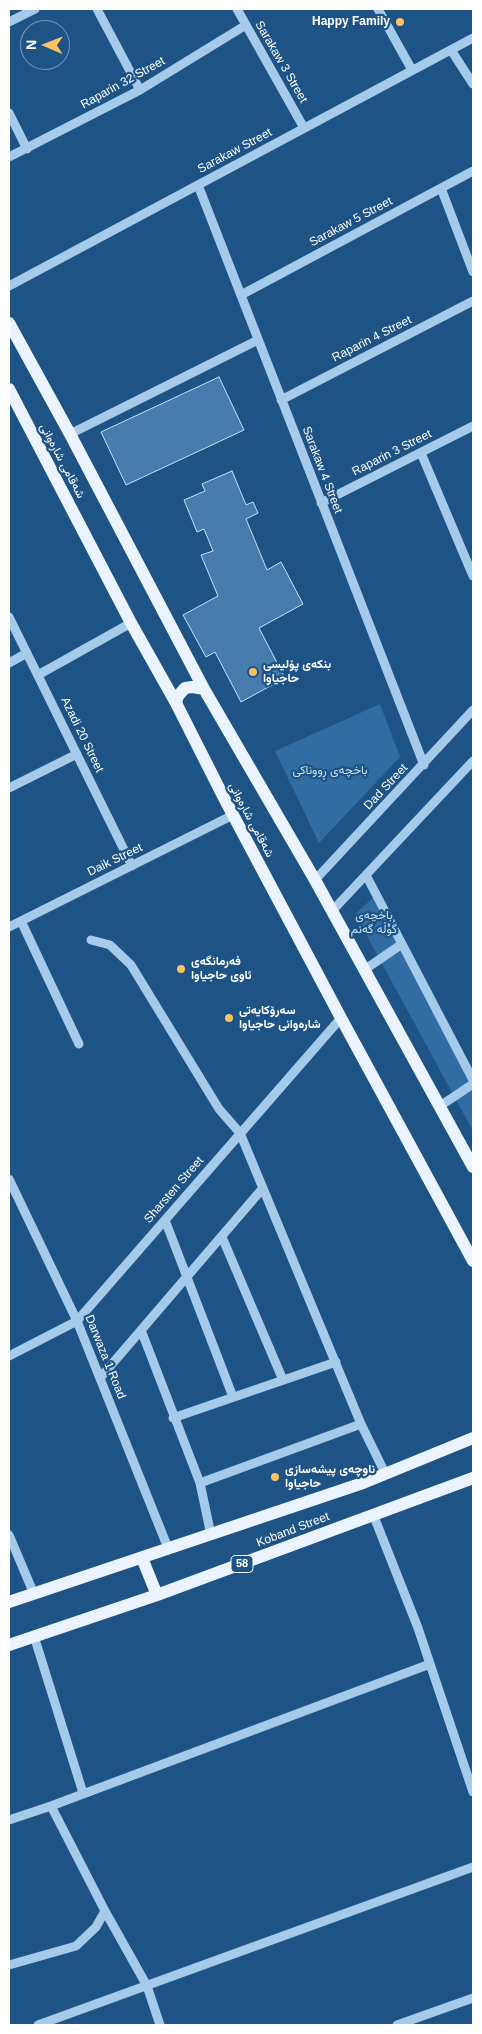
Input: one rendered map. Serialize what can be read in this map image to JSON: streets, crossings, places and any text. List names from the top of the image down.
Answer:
{
  "streets": {
    "main road": ["شەقامی شارەوانی", "Koband Street", "58"],
    "street": [
      "Sarakaw 3 Street",
      "Raparin 32 Street",
      "Sarakaw Street",
      "Sarakaw 5 Street",
      "Raparin 4 Street",
      "Raparin 3 Street",
      "Sarakaw 4 Street",
      "Azadi 20 Street",
      "Dad Street",
      "Daik Street",
      "Sharsten Street",
      "Darwaza 1 Road"
    ]
  },
  "crossings": [
    ["Sarakaw 3 Street", "Raparin 32 Street"],
    ["Sarakaw 3 Street", "Sarakaw Street"],
    ["Sarakaw Street", "Sarakaw 4 Street"],
    ["Sarakaw 5 Street", "Sarakaw 4 Street"],
    ["Raparin 4 Street", "Sarakaw 4 Street"],
    ["Raparin 3 Street", "Sarakaw 4 Street"],
    ["شەقامی شارەوانی", "Dad Street"],
    ["شەقامی شارەوانی", "Daik Street"],
    ["شەقامی شارەوانی", "Sharsten Street"],
    ["Sarakaw 4 Street", "Dad Street"],
    ["Azadi 20 Street", "Daik Street"],
    ["Sharsten Street", "Darwaza 1 Road"],
    ["Darwaza 1 Road", "Koband Street"]
  ],
  "parks": ["باخچەی ڕووناکی", "باخچەی گوڵە گەنم"],
  "places": [
    "Happy Family",
    "بنکەی پۆلیسی حاجیاوا",
    "فەرمانگەی ئاوی حاجیاوا",
    "سەرۆکایەتی شارەوانی حاجیاوا",
    "ناوچەی پیشەسازی حاجیاوا"
  ],
  "north": "left"
}
